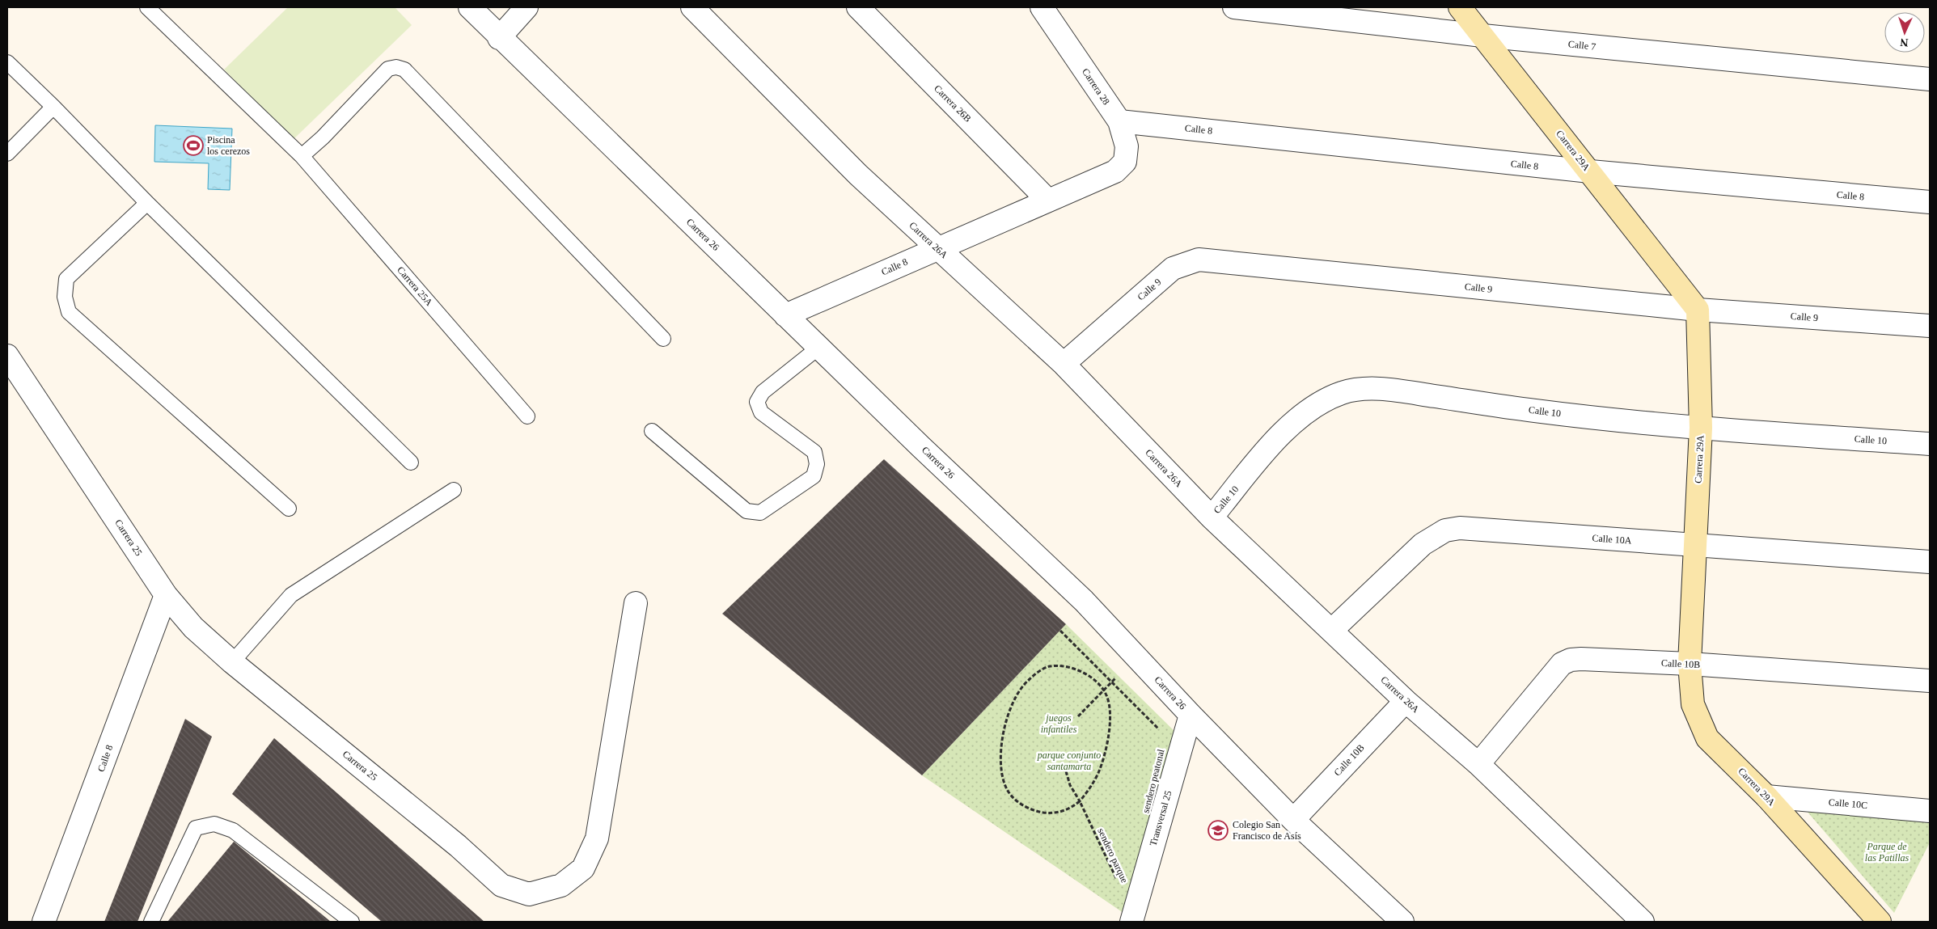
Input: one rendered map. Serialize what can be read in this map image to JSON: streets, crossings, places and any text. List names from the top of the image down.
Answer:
{
  "streets": {
    "street": [
      "Calle 7",
      "Carrera 28",
      "Carrera 26B",
      "Calle 8",
      "Carrera 29A",
      "Carrera 26",
      "Carrera 26A",
      "Calle 9",
      "Calle 10",
      "Carrera 25",
      "Calle 10A",
      "Calle 10B",
      "Calle 10C",
      "Transversal 25"
    ],
    "lane": ["Carrera 25A"],
    "path": ["sendero parque"]
  },
  "crossings": [
    ["Calle 7", "Carrera 29A"],
    ["Carrera 28", "Calle 8"],
    ["Carrera 26B", "Calle 8"],
    ["Calle 8", "Carrera 29A"],
    ["Calle 8", "Carrera 26"],
    ["Calle 8", "Carrera 26A"],
    ["Calle 8", "Carrera 25"],
    ["Carrera 29A", "Calle 9"],
    ["Carrera 29A", "Calle 10"],
    ["Carrera 29A", "Calle 10A"],
    ["Carrera 29A", "Calle 10B"],
    ["Carrera 29A", "Calle 10C"],
    ["Carrera 26", "Calle 10B"],
    ["Carrera 26", "Transversal 25"],
    ["Carrera 26A", "Calle 9"],
    ["Carrera 26A", "Calle 10"],
    ["Carrera 26A", "Calle 10A"],
    ["Carrera 26A", "Calle 10B"],
    ["Transversal 25", "sendero parque"]
  ],
  "parks": ["juegos infantiles", "parque conjunto santamarta", "Parque de las Patillas"],
  "places": {
    "sports": ["Piscina los cerezos"],
    "school or university": ["Colegio San Francisco de Asís"]
  },
  "north": "bottom"
}
